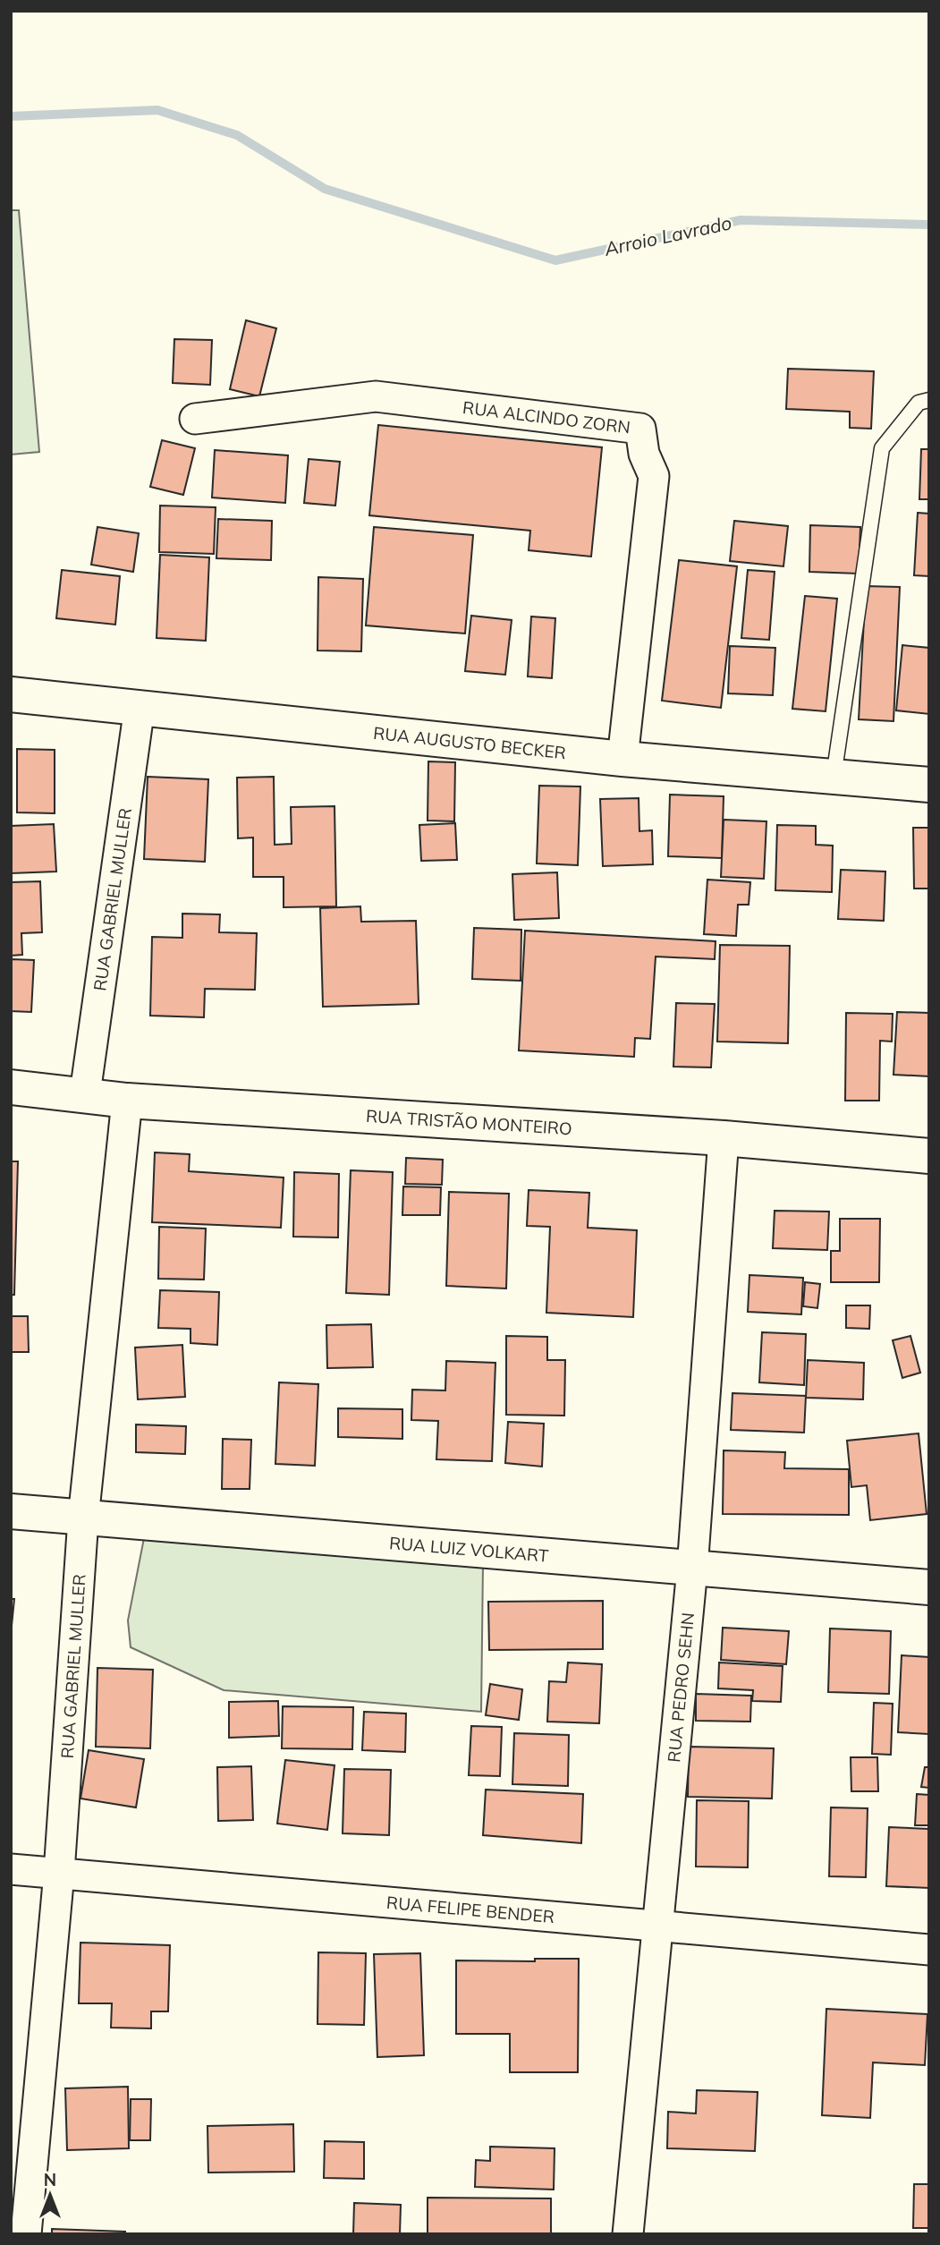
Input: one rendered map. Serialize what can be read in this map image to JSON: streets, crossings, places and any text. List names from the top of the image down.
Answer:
{
  "streets": {
    "street": [
      "RUA ALCINDO ZORN",
      "RUA AUGUSTO BECKER",
      "RUA GABRIEL MULLER",
      "RUA TRISTÃO MONTEIRO",
      "RUA LUIZ VOLKART",
      "RUA PEDRO SEHN",
      "RUA FELIPE BENDER"
    ]
  },
  "crossings": [
    ["RUA ALCINDO ZORN", "RUA AUGUSTO BECKER"],
    ["RUA AUGUSTO BECKER", "RUA GABRIEL MULLER"],
    ["RUA GABRIEL MULLER", "RUA TRISTÃO MONTEIRO"],
    ["RUA GABRIEL MULLER", "RUA LUIZ VOLKART"],
    ["RUA GABRIEL MULLER", "RUA FELIPE BENDER"],
    ["RUA TRISTÃO MONTEIRO", "RUA PEDRO SEHN"],
    ["RUA LUIZ VOLKART", "RUA PEDRO SEHN"],
    ["RUA PEDRO SEHN", "RUA FELIPE BENDER"]
  ],
  "water": ["Arroio Lavrado"],
  "north": "top"
}
